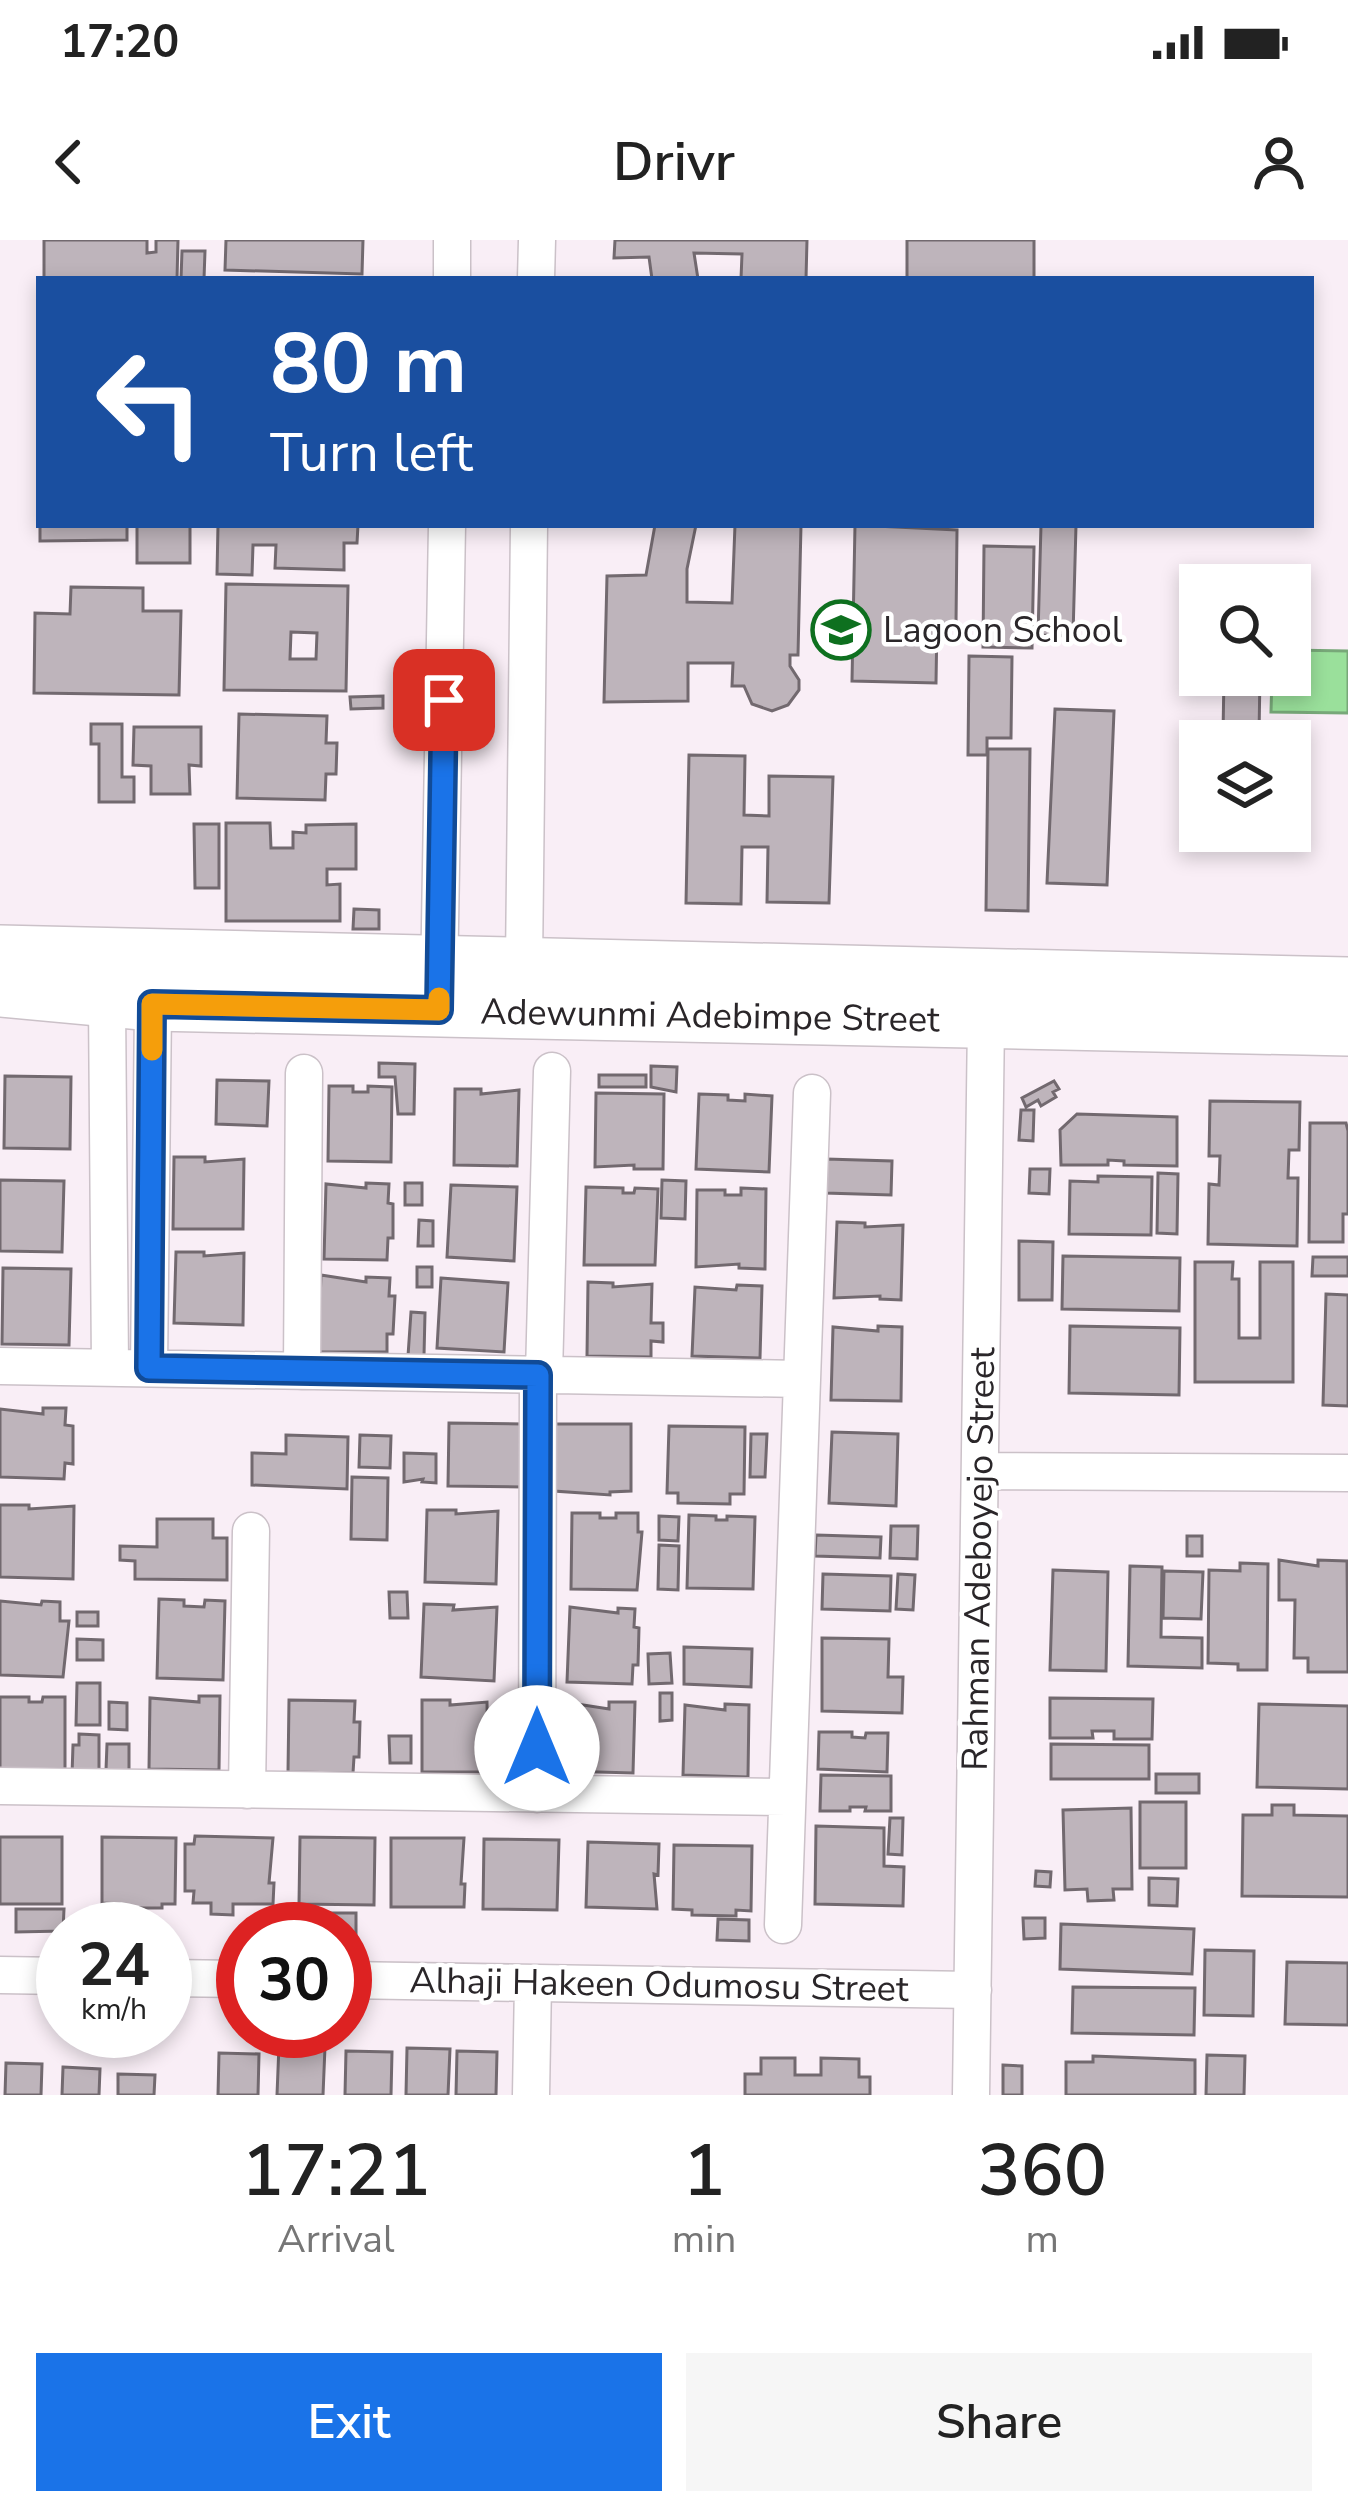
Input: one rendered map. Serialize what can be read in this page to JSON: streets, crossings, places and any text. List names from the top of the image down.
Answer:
{
  "streets": {
    "main road": ["Adewunmi Adebimpe Street"],
    "street": ["Rahman Adeboyejo Street", "Alhaji Hakeen Odumosu Street"]
  },
  "crossings": [
    ["Adewunmi Adebimpe Street", "Rahman Adeboyejo Street"],
    ["Rahman Adeboyejo Street", "Alhaji Hakeen Odumosu Street"]
  ],
  "places": {
    "school or university": ["Lagoon School"]
  },
  "page": {
    "status": "17:20",
    "header": "Drivr",
    "turn": ["80 m", "Turn left"],
    "speed": "24 km/h",
    "limit": "30",
    "eta": [
      "17:21",
      "Arrival",
      "1",
      "min",
      "360",
      "m"
    ],
    "buttons": ["Exit", "Share"]
  }
}
